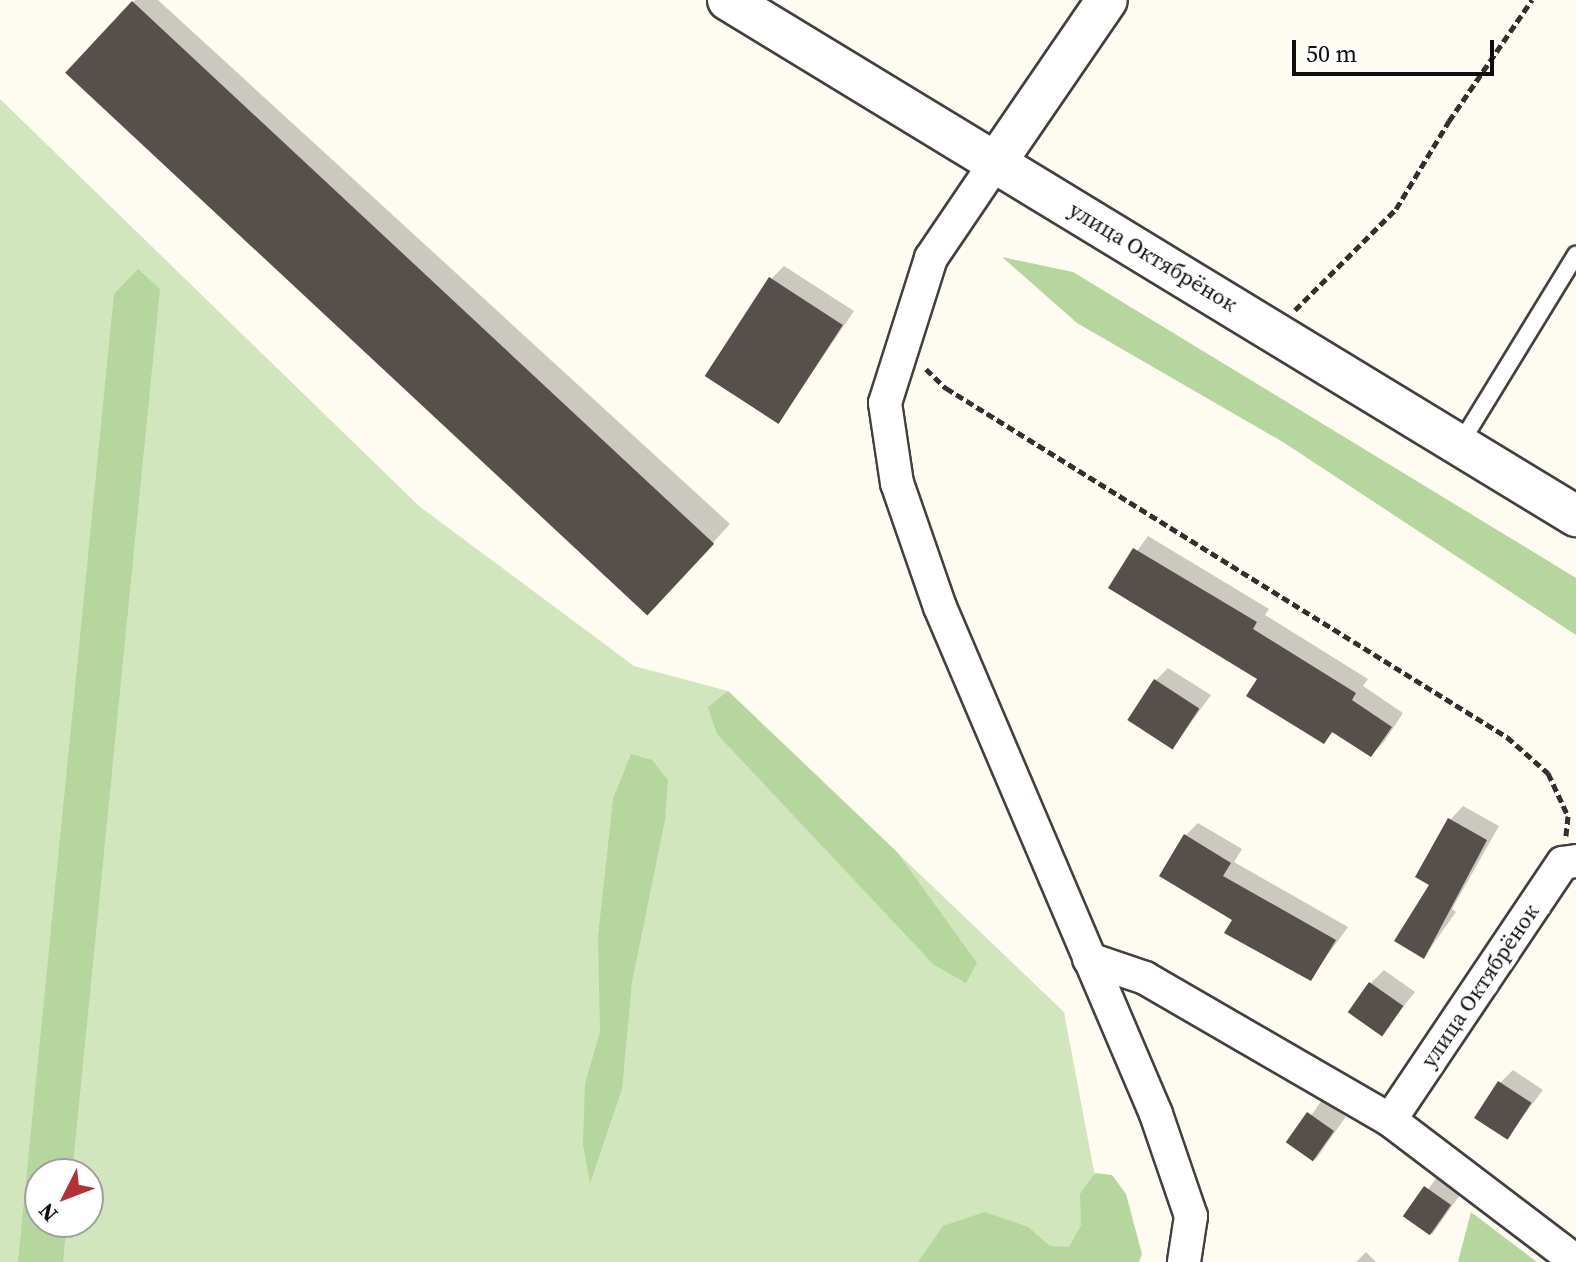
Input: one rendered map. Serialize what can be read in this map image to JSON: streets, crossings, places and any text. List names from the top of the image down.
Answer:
{
  "streets": {
    "street": ["улица Октябрёнок"]
  },
  "scale_bar": "50 m",
  "north": "bottom left"
}
